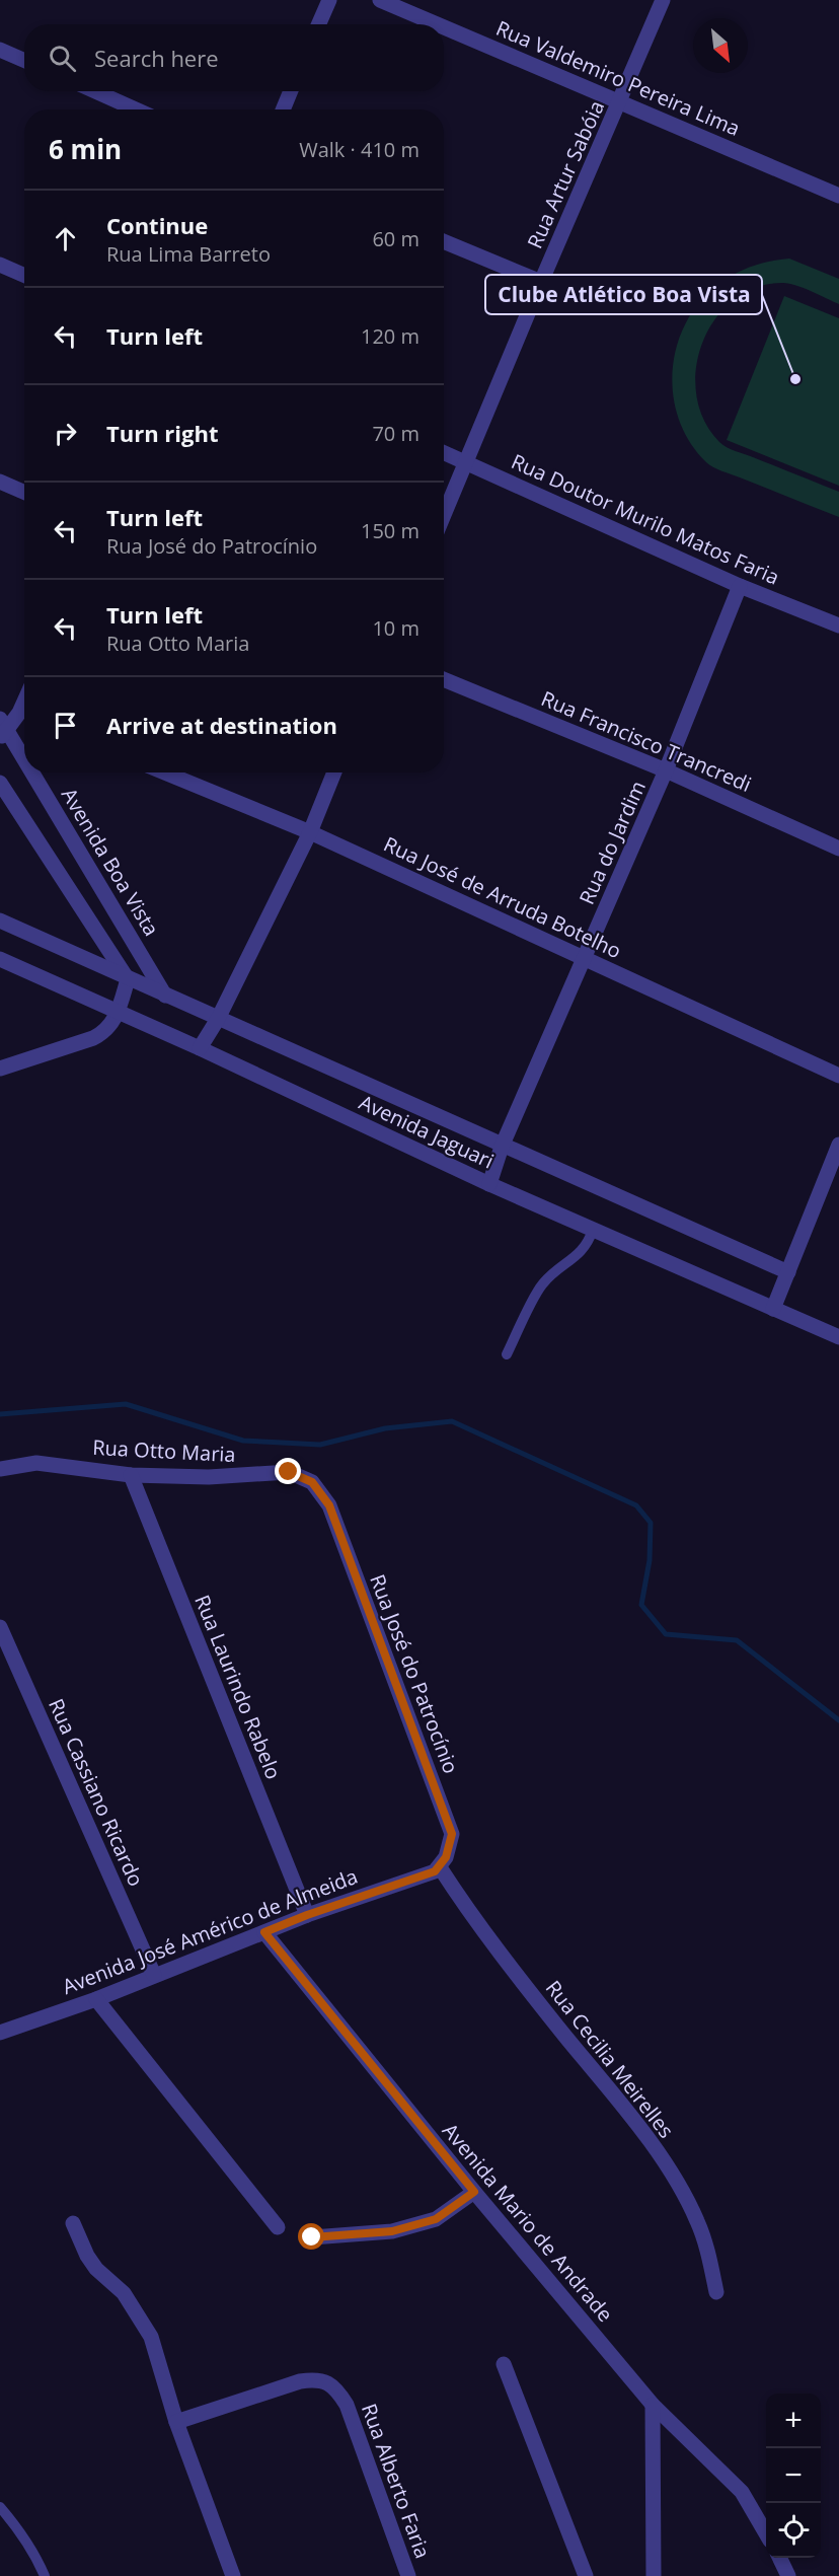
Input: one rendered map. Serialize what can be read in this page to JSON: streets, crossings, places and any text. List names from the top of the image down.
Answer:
{
  "streets": {
    "street": [
      "Rua Valdemiro Pereira Lima",
      "Rua Artur Sabóia",
      "Rua Doutor Murilo Matos Faria",
      "Rua Francisco Trancredi",
      "Rua do Jardim",
      "Avenida Boa Vista",
      "Rua José de Arruda Botelho",
      "Avenida Jaguari",
      "Rua Otto Maria",
      "Rua José do Patrocínio",
      "Rua Laurindo Rabelo",
      "Rua Cassiano Ricardo",
      "Avenida José Américo de Almeida",
      "Rua Cecilia Meirelles",
      "Avenida Mario de Andrade",
      "Rua Alberto Faria"
    ]
  },
  "crossings": [
    ["Rua Valdemiro Pereira Lima", "Rua Artur Sabóia"],
    ["Rua Artur Sabóia", "Rua Doutor Murilo Matos Faria"],
    ["Rua Doutor Murilo Matos Faria", "Rua do Jardim"],
    ["Rua Francisco Trancredi", "Rua do Jardim"],
    ["Rua do Jardim", "Rua José de Arruda Botelho"],
    ["Rua do Jardim", "Avenida Jaguari"],
    ["Avenida Boa Vista", "Avenida Jaguari"],
    ["Rua Otto Maria", "Rua José do Patrocínio"],
    ["Rua Otto Maria", "Rua Laurindo Rabelo"],
    ["Rua José do Patrocínio", "Avenida José Américo de Almeida"],
    ["Rua José do Patrocínio", "Rua Cecilia Meirelles"],
    ["Rua Laurindo Rabelo", "Avenida José Américo de Almeida"],
    ["Rua Cassiano Ricardo", "Avenida José Américo de Almeida"],
    ["Avenida José Américo de Almeida", "Rua Cecilia Meirelles"],
    ["Avenida José Américo de Almeida", "Avenida Mario de Andrade"]
  ],
  "places": ["Clube Atlético Boa Vista"],
  "north": "bottom right",
  "page": {
    "search": "Search here",
    "heading": ["6 min", "Walk · 410 m"],
    "list": [
      ["Continue", "Rua Lima Barreto", "60 m"],
      ["Turn left", "120 m"],
      ["Turn right", "70 m"],
      ["Turn left", "Rua José do Patrocínio", "150 m"],
      ["Turn left", "Rua Otto Maria", "10 m"],
      "Arrive at destination"
    ],
    "map_buttons": ["+", "−"]
  }
}
